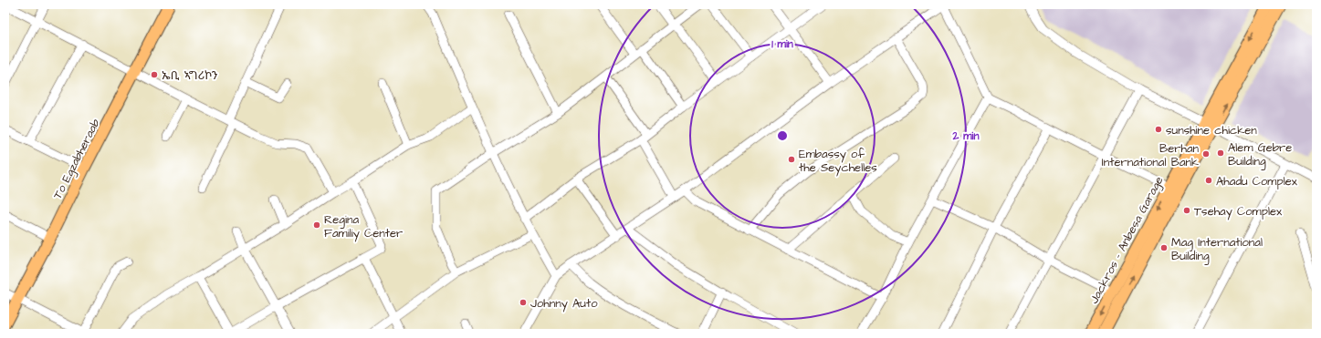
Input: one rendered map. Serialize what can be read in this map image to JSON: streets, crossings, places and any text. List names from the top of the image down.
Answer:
{
  "streets": {
    "main road": ["To Egzabheraab", "Jackros - Anbesa Garage"]
  },
  "places": [
    "ኤቢ ኣግሪኮን",
    "sunshine chicken",
    "Alem Gebre Building",
    "Berhan International Bank",
    "Embassy of the Seychelles",
    "Ahadu Complex",
    "Tsehay Complex",
    "Regina Familiy Center",
    "Mag International Building",
    "Johnny Auto"
  ],
  "rings": ["1 min", "2 min"]
}
